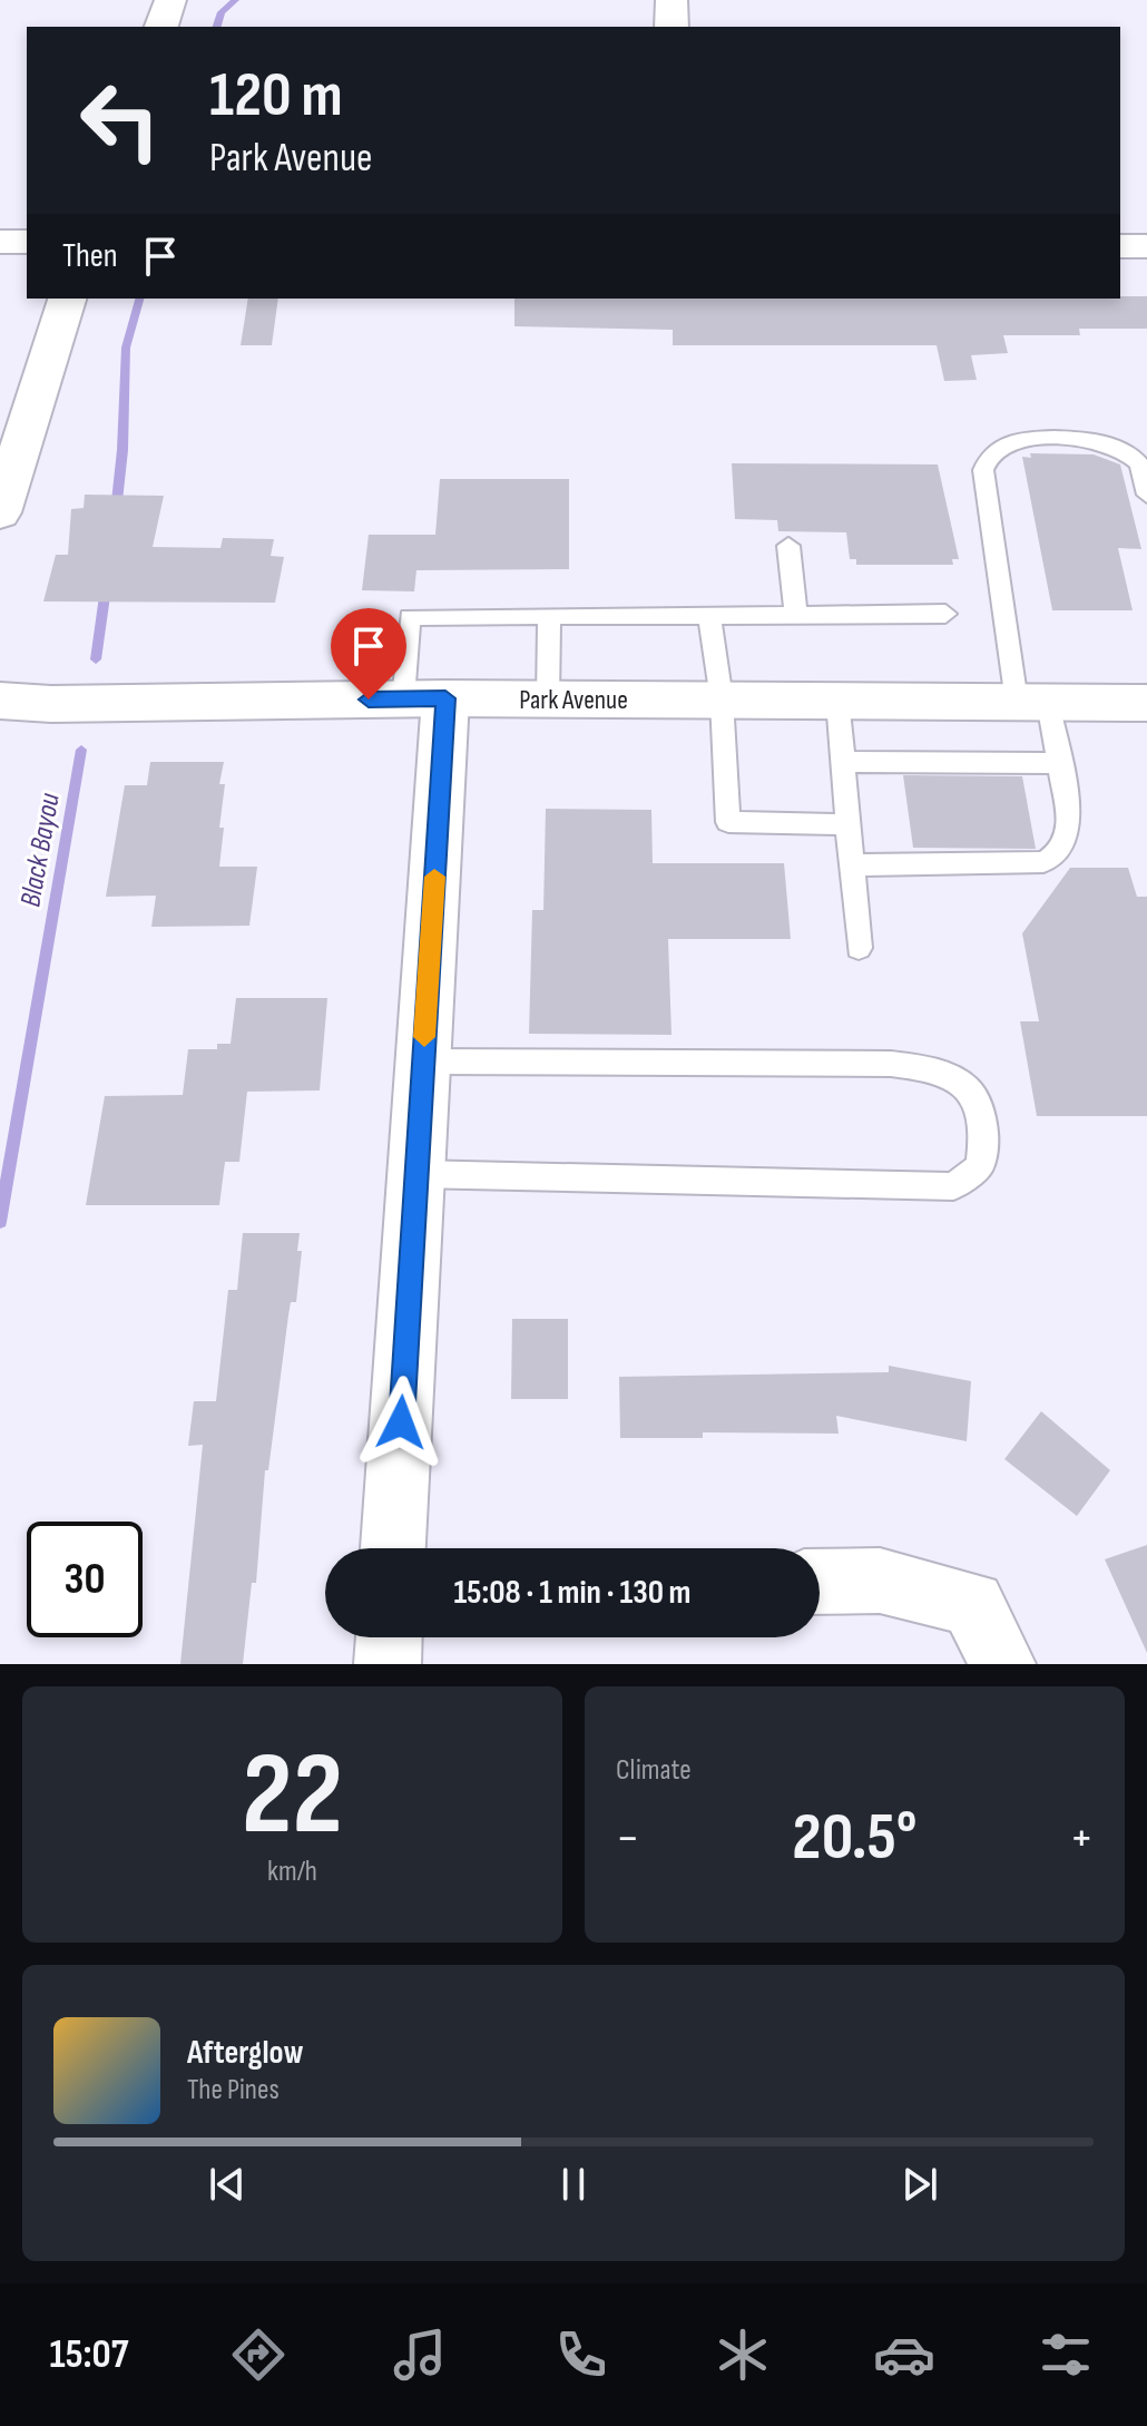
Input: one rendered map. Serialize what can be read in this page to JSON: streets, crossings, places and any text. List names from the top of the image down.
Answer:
{
  "streets": {
    "street": ["Park Avenue"]
  },
  "water": ["Black Bayou"],
  "page": {
    "turn": ["120 m", "Park Avenue"],
    "then": "Then",
    "limit": "30",
    "trip": "15:08 · 1 min · 130 m",
    "tile": [
      ["22", "km/h"],
      "Climate"
    ],
    "heat": ["−", "20.5°", "+"],
    "song": ["Afterglow", "The Pines"],
    "tabs": "15:07"
  }
}
